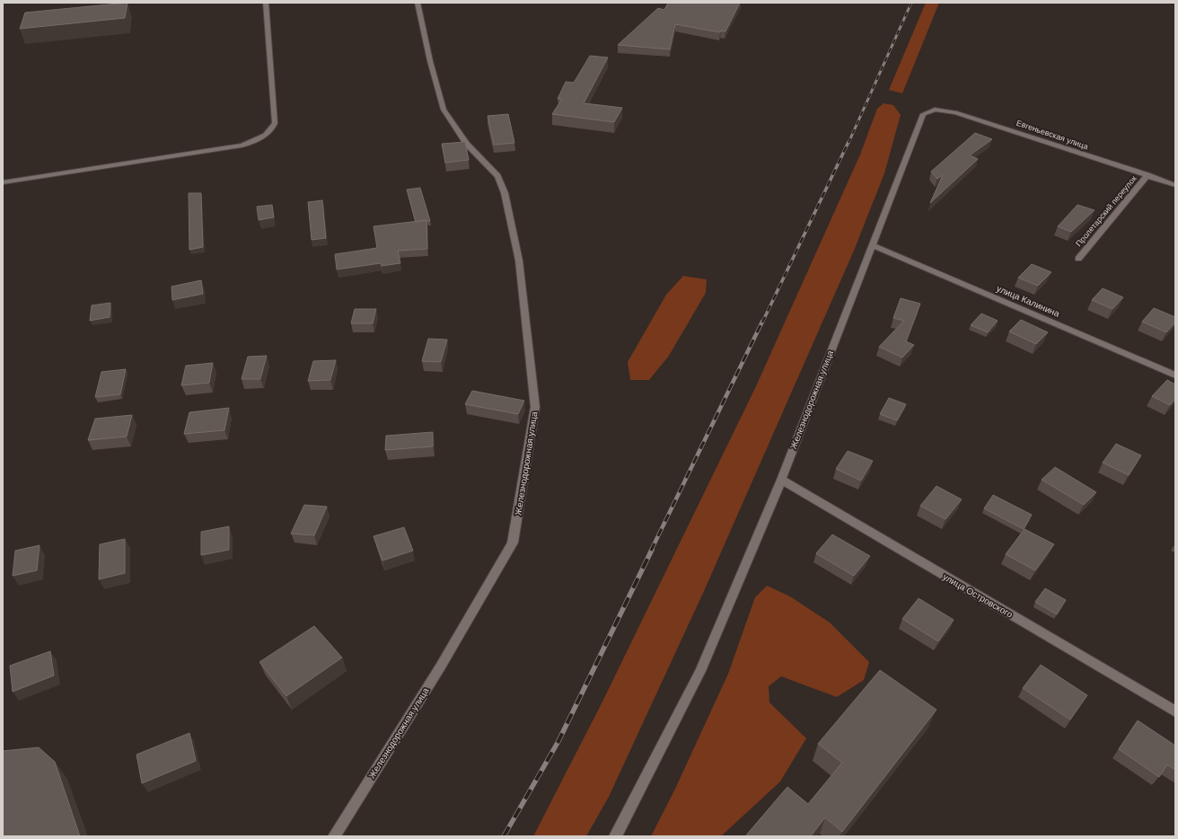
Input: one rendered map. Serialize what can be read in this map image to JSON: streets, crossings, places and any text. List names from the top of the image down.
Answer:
{
  "streets": {
    "street": [
      "Евгеньевская улица",
      "Пролетарский переулок",
      "улица Калинина",
      "Железнодорожная улица",
      "улица Островского"
    ]
  },
  "crossings": [
    ["Евгеньевская улица", "Пролетарский переулок"],
    ["Евгеньевская улица", "Железнодорожная улица"],
    ["улица Калинина", "Железнодорожная улица"],
    ["Железнодорожная улица", "улица Островского"]
  ]
}
